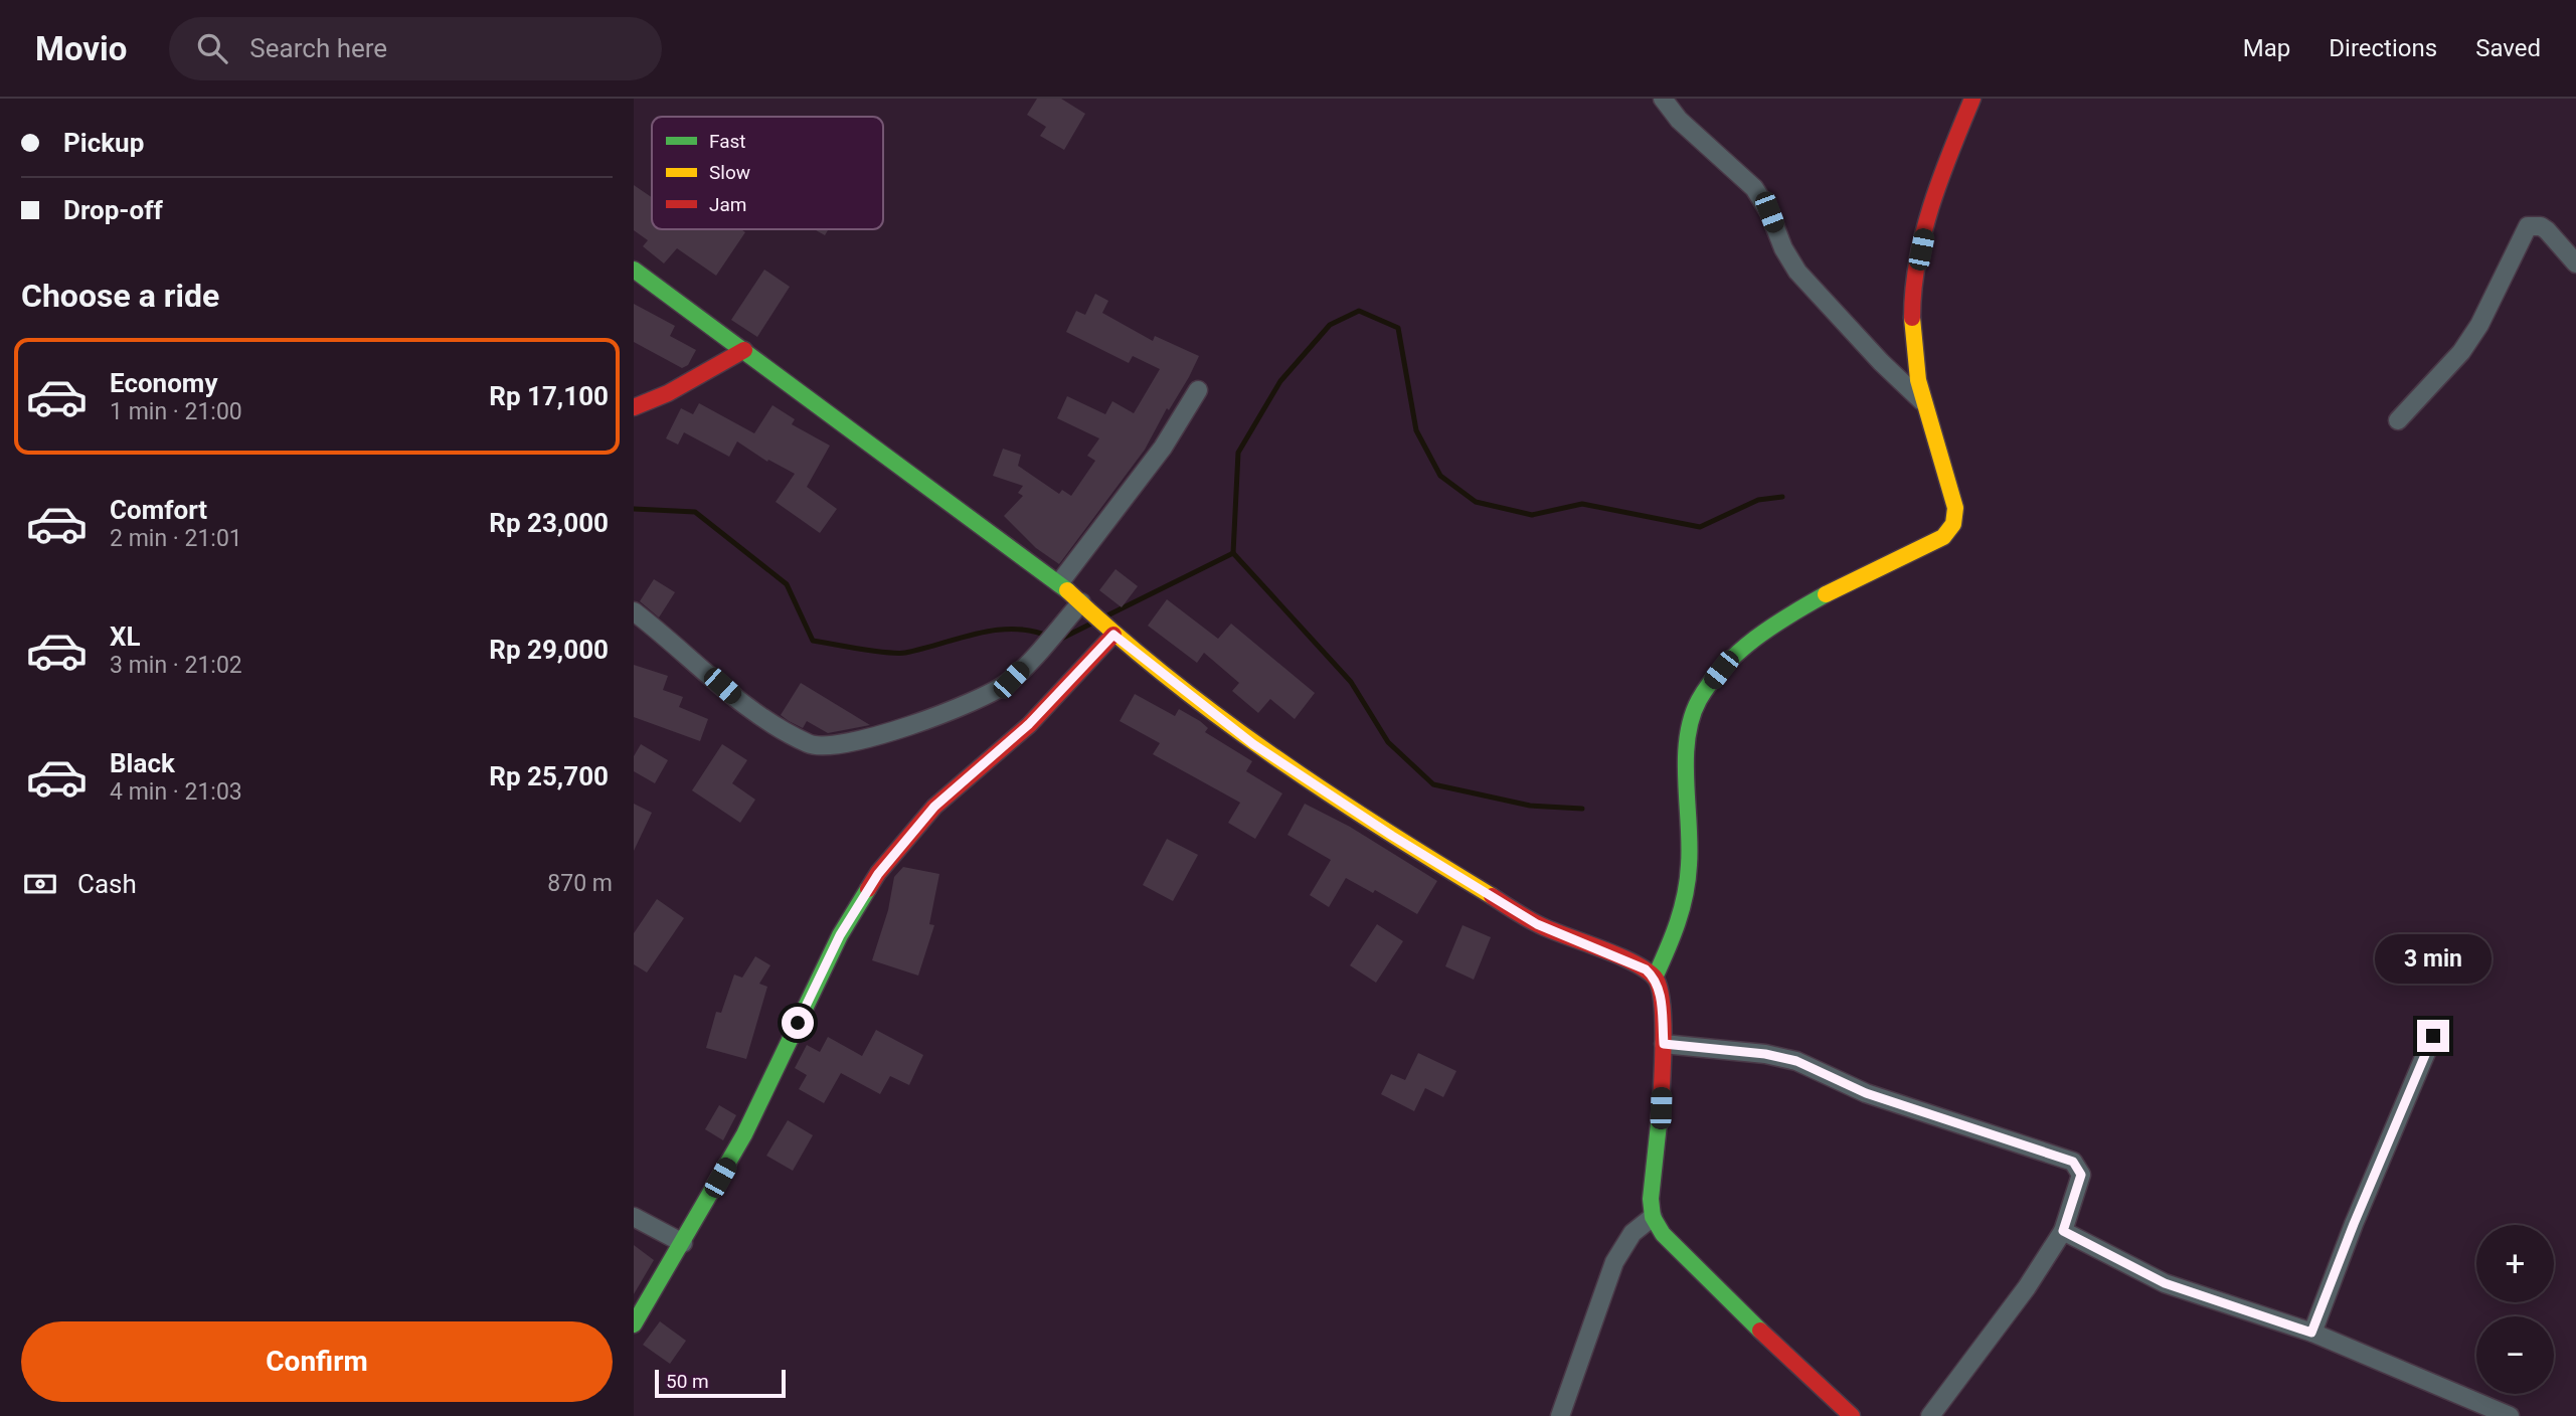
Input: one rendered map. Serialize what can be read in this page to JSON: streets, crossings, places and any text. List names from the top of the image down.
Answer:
{
  "legend": ["Fast", "Slow", "Jam"],
  "scale_bar": "50 m",
  "page": {
    "header": "Movio",
    "search": "Search here",
    "nav": ["Map", "Directions", "Saved"],
    "banner": ["Pickup", "Drop-off"],
    "heading": "Choose a ride",
    "list": [
      {
        "name": "Economy",
        "note": "1 min · 21:00",
        "value": "Rp 17,100"
      },
      {
        "name": "Comfort",
        "note": "2 min · 21:01",
        "value": "Rp 23,000"
      },
      {
        "name": "XL",
        "note": "3 min · 21:02",
        "value": "Rp 29,000"
      },
      {
        "name": "Black",
        "note": "4 min · 21:03",
        "value": "Rp 25,700"
      }
    ],
    "pay": ["Cash", "870 m"],
    "bubble": "3 min",
    "map_buttons": ["+", "−"],
    "buttons": "Confirm",
    "scale": "50 m"
  }
}
